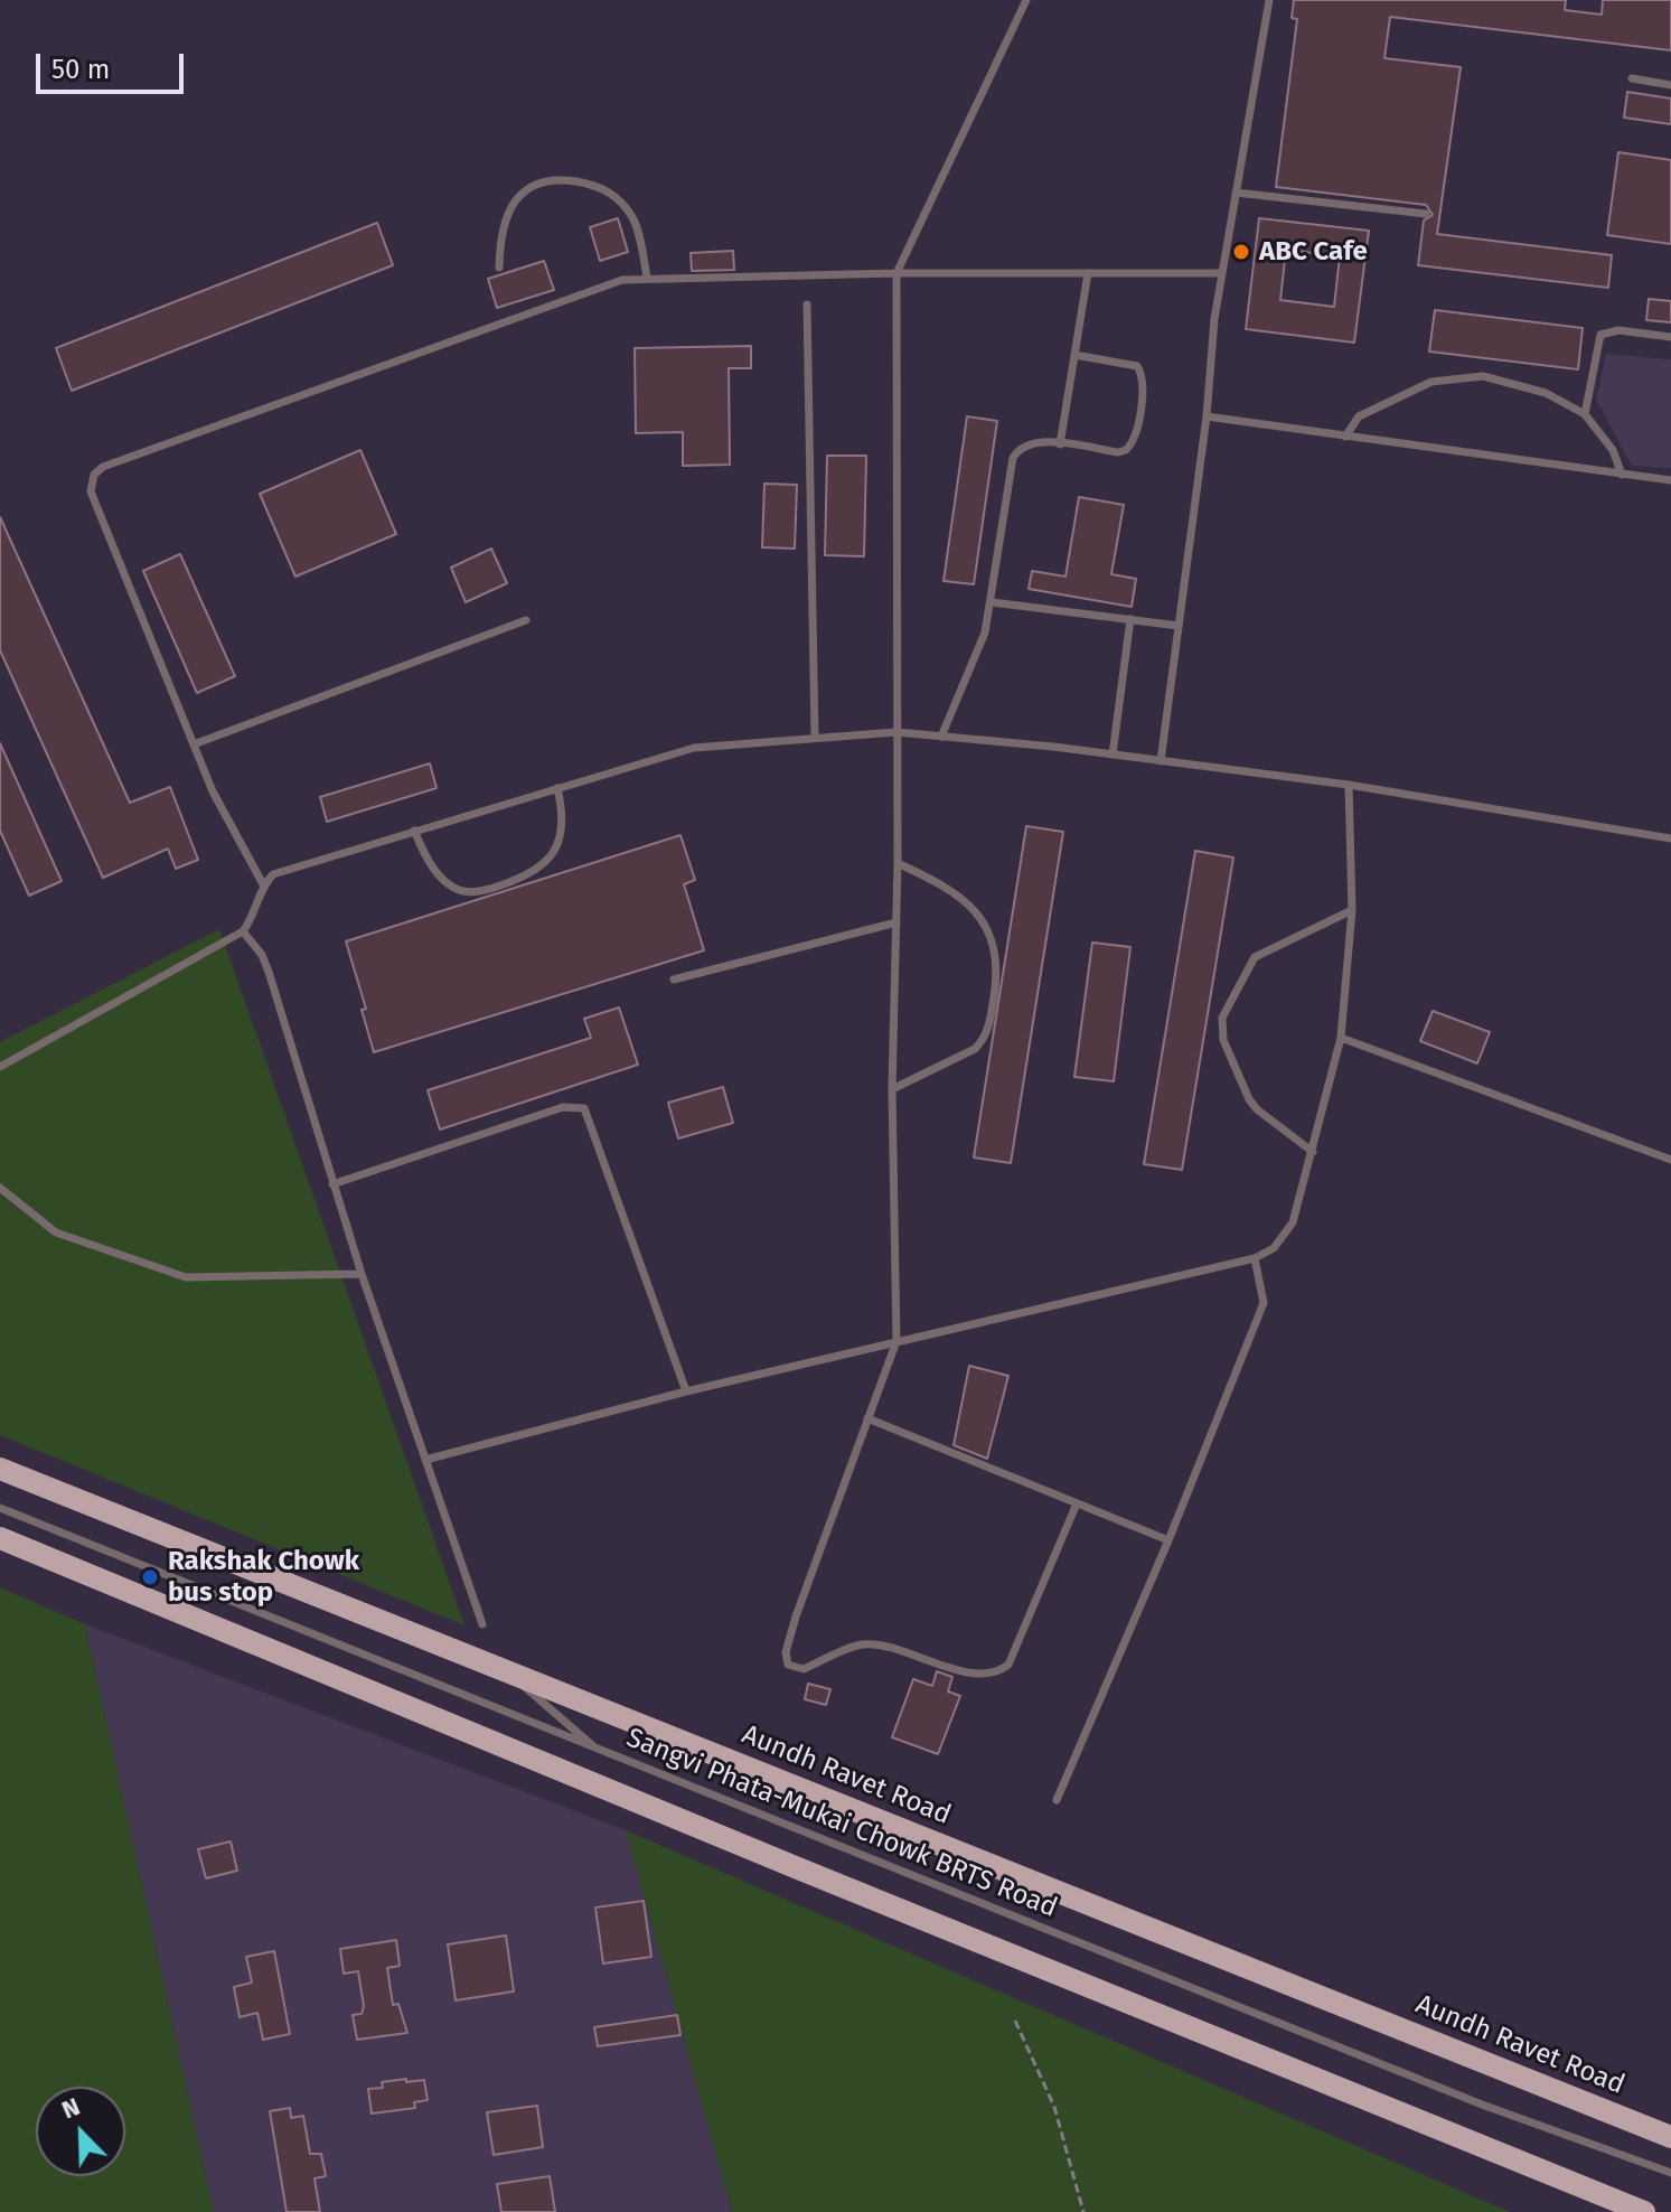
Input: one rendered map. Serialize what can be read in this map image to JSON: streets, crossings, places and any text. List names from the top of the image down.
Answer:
{
  "streets": {
    "main road": ["Aundh Ravet Road"],
    "lane": ["Sangvi Phata-Mukai Chowk BRTS Road"]
  },
  "places": ["ABC Cafe", "Rakshak Chowk bus stop"],
  "scale_bar": "50 m",
  "north": "top left"
}
